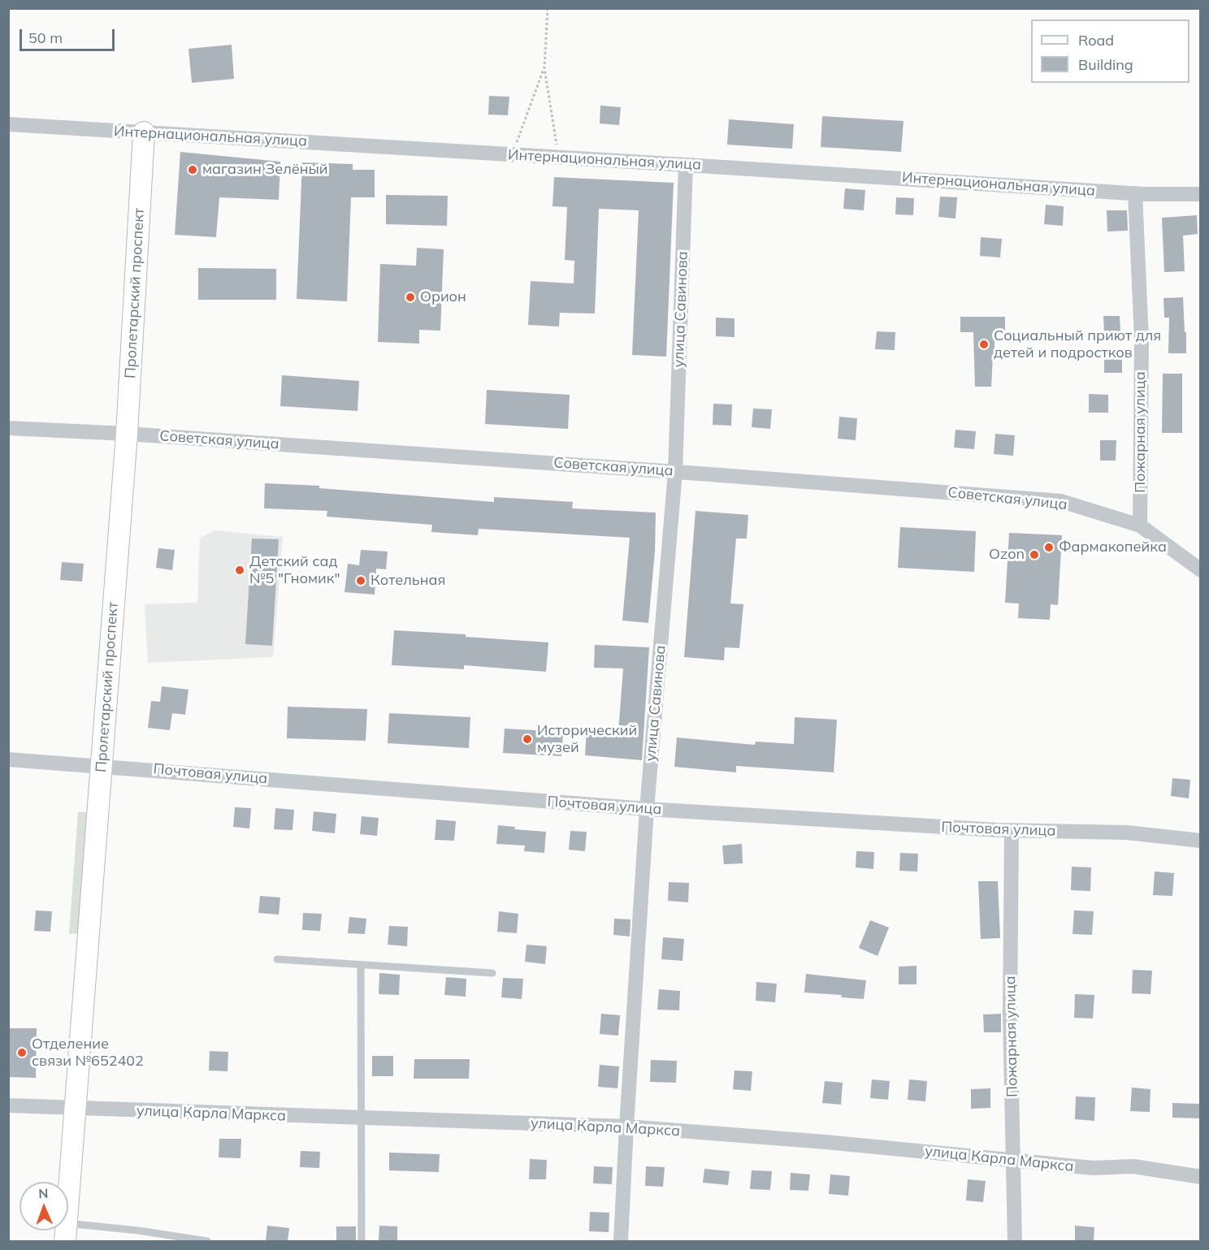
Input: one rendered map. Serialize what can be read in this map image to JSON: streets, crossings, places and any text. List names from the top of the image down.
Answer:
{
  "streets": {
    "street": [
      "Интернациональная улица",
      "Пролетарский проспект",
      "улица Савинова",
      "Пожарная улица",
      "Советская улица",
      "Почтовая улица",
      "улица Карла Маркса"
    ]
  },
  "crossings": [
    ["Интернациональная улица", "Пролетарский проспект"],
    ["Интернациональная улица", "улица Савинова"],
    ["Интернациональная улица", "Пожарная улица"],
    ["Пролетарский проспект", "Советская улица"],
    ["Пролетарский проспект", "Почтовая улица"],
    ["Пролетарский проспект", "улица Карла Маркса"],
    ["улица Савинова", "Советская улица"],
    ["улица Савинова", "Почтовая улица"],
    ["улица Савинова", "улица Карла Маркса"],
    ["Пожарная улица", "Советская улица"],
    ["Пожарная улица", "Почтовая улица"],
    ["Пожарная улица", "улица Карла Маркса"]
  ],
  "places": [
    "магазин Зелёный",
    "Орион",
    "Социальный приют для детей и подростков",
    "Фармакопейка",
    "Ozon",
    "Детский сад №5 \"Гномик\"",
    "Котельная",
    "Исторический музей",
    "Отделение связи №652402"
  ],
  "legend": ["Road", "Building"],
  "scale_bar": "50 m",
  "north": "top"
}
